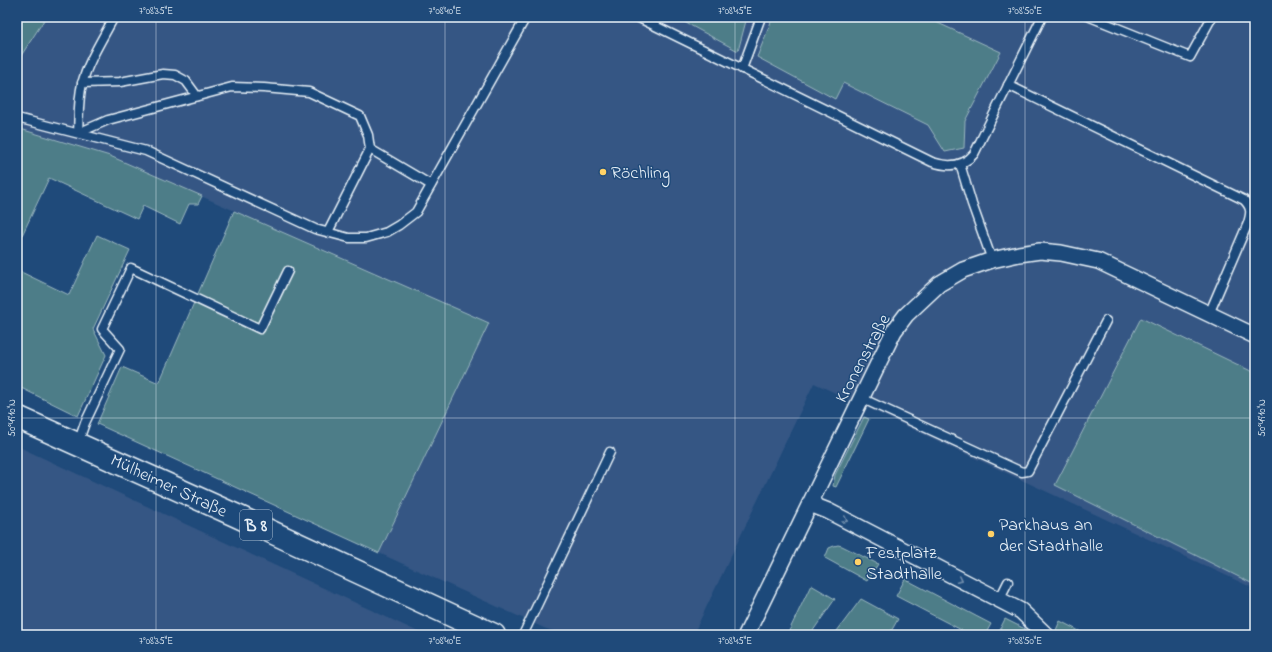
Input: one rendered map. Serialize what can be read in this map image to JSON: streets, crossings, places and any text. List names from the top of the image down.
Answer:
{
  "streets": {
    "main road": ["Mülheimer Straße", "B 8"],
    "street": ["Kronenstraße"]
  },
  "places": ["Röchling", "Parkhaus an der Stadthalle", "Festplatz Stadthalle"],
  "coordinates": [
    "7°08'35\"E",
    "7°08'40\"E",
    "7°08'45\"E",
    "7°08'50\"E",
    "50°49'10\"N"
  ]
}
